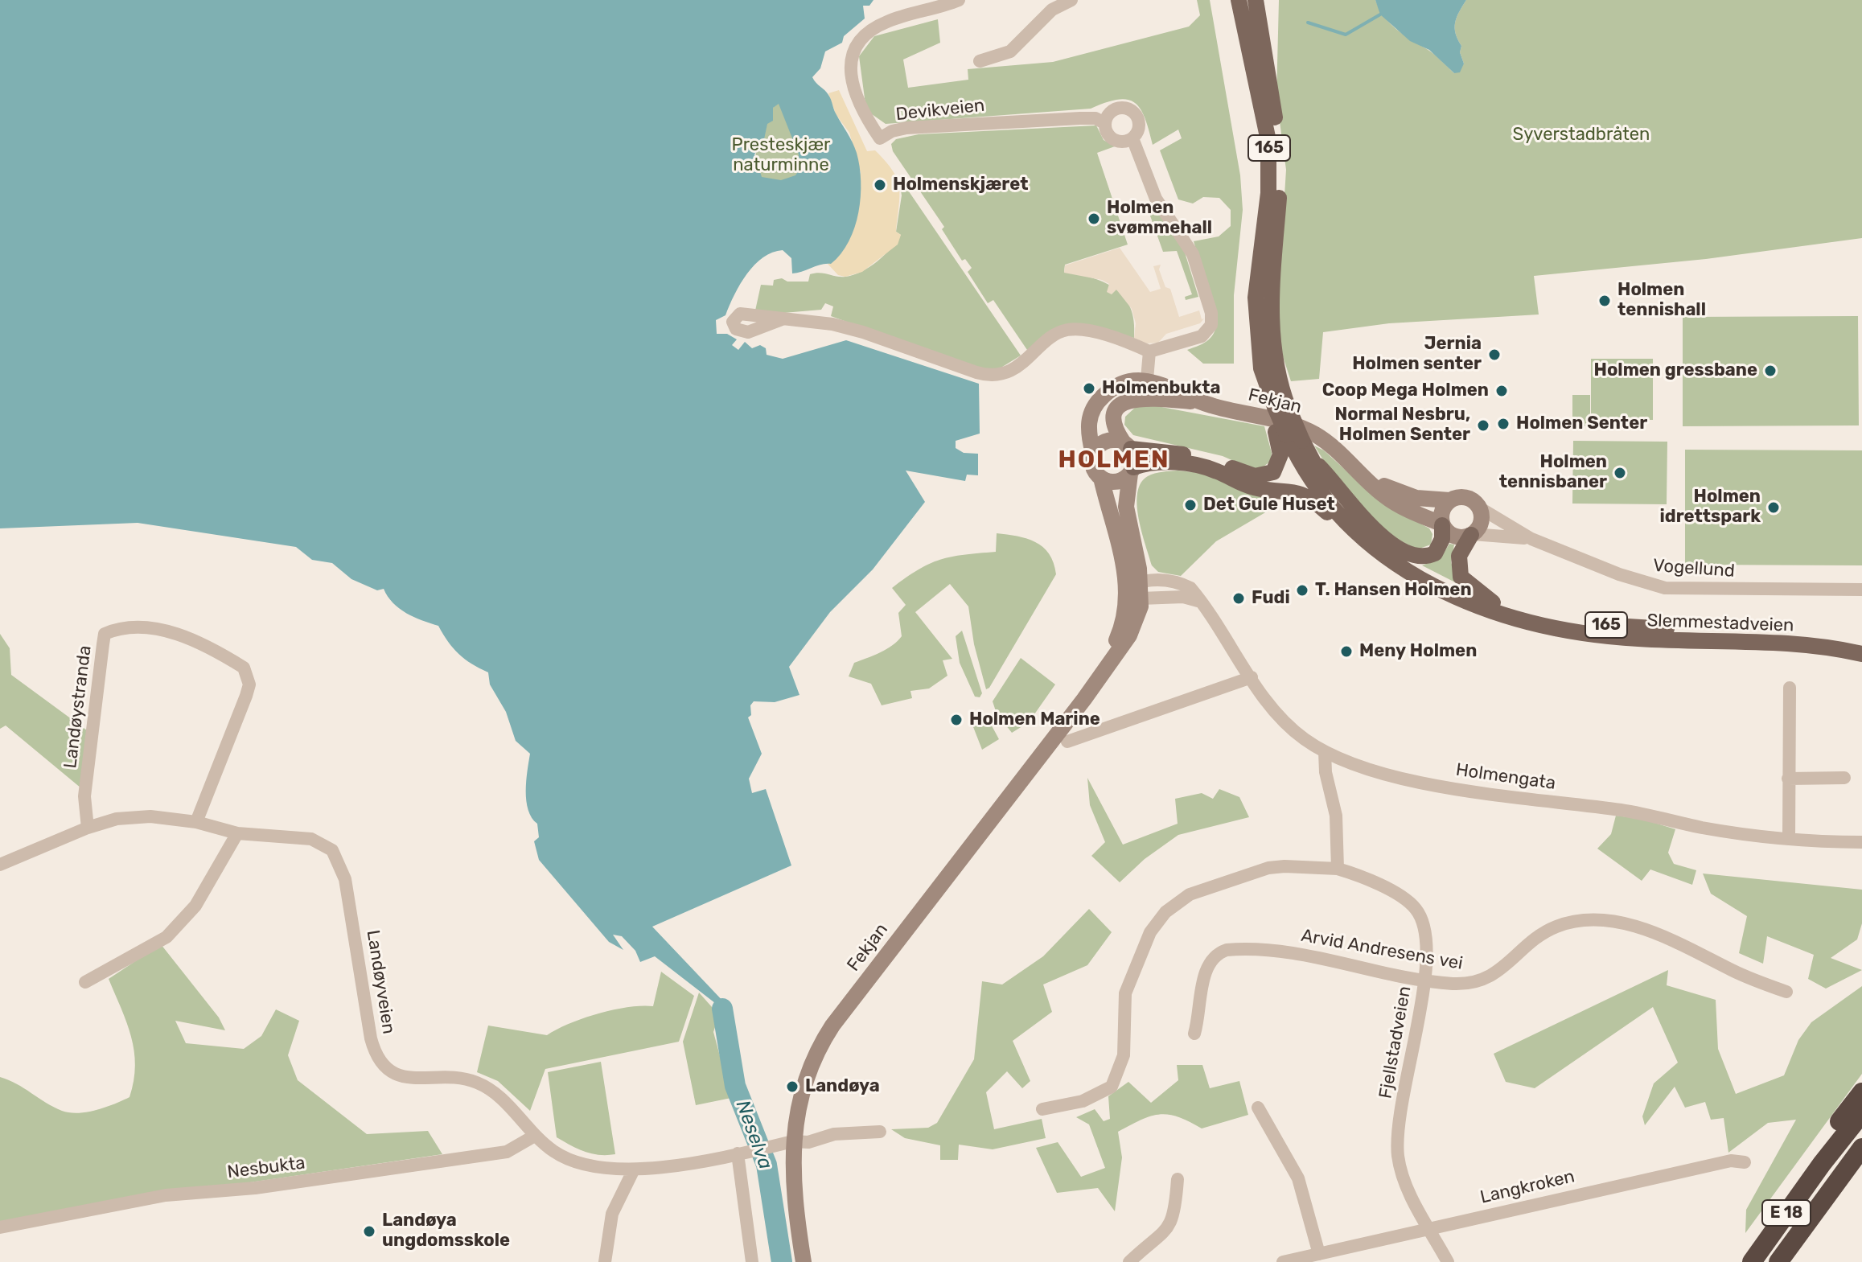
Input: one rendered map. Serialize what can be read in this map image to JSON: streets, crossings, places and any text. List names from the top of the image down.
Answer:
{
  "streets": {
    "highway": ["E 18"],
    "main road": ["165", "Fekjan", "Slemmestadveien"],
    "street": [
      "Devikveien",
      "Vogellund",
      "Landøystranda",
      "Holmengata",
      "Arvid Andresens vei",
      "Landøyveien",
      "Fjellstadveien",
      "Nesbukta",
      "Langkroken"
    ]
  },
  "crossings": [
    ["165", "Fekjan"],
    ["165", "Vogellund"],
    ["165", "Slemmestadveien"],
    ["Fekjan", "Vogellund"],
    ["Fekjan", "Holmengata"],
    ["Fekjan", "Landøyveien"],
    ["Landøystranda", "Landøyveien"],
    ["Arvid Andresens vei", "Fjellstadveien"],
    ["Landøyveien", "Nesbukta"],
    ["Fjellstadveien", "Langkroken"]
  ],
  "districts": ["HOLMEN"],
  "water": ["Neselva"],
  "parks": ["Syverstadbråten", "Presteskjær naturminne"],
  "places": [
    "Holmenskjæret",
    "Holmen svømmehall",
    "Holmen tennishall",
    "Jernia Holmen senter",
    "Holmen gressbane",
    "Holmenbukta",
    "Coop Mega Holmen",
    "Holmen Senter",
    "Normal Nesbru, Holmen Senter",
    "Holmen tennisbaner",
    "Det Gule Huset",
    "Holmen idrettspark",
    "T. Hansen Holmen",
    "Fudi",
    "Meny Holmen",
    "Holmen Marine",
    "Landøya",
    "Landøya ungdomsskole"
  ]
}
